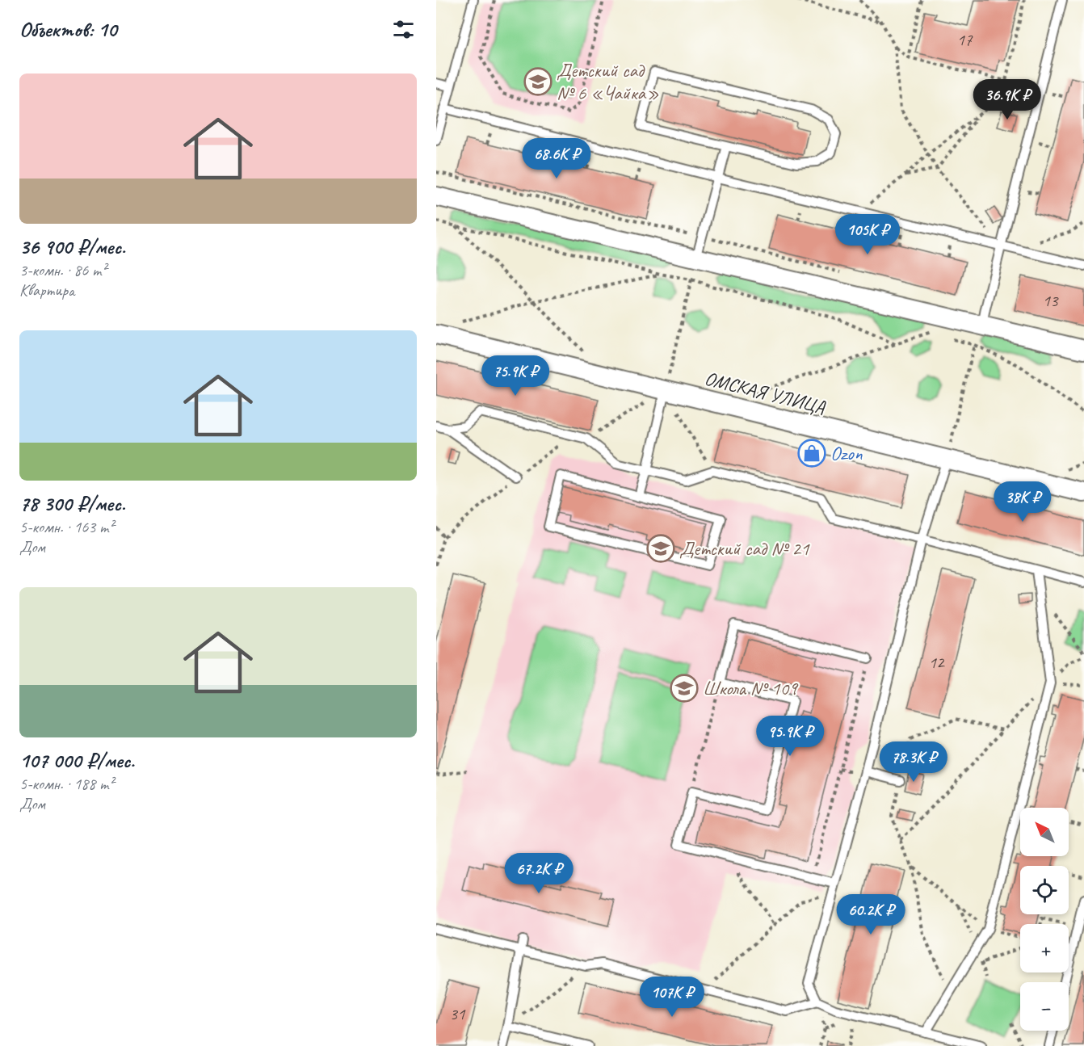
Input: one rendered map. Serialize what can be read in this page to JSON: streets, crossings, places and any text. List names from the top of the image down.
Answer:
{
  "streets": {
    "street": ["ОМСКАЯ УЛИЦА"]
  },
  "places": {
    "school or university": ["Детский сад № 6 «Чайка»", "Детский сад № 21", "Школа № 109"],
    "shop": ["Ozon"]
  },
  "house_numbers": [
    "17",
    "13",
    "12",
    "31"
  ],
  "north": "top left",
  "page": {
    "heading": "Объектов: 10",
    "list": [
      {
        "name": "36 900 ₽/мес.",
        "note": "3-комн. · 86 m² · Квартира"
      },
      {
        "name": "78 300 ₽/мес.",
        "note": "5-комн. · 163 m² · Дом"
      },
      {
        "name": "107 000 ₽/мес.",
        "note": "5-комн. · 188 m² · Дом"
      }
    ],
    "price": [
      "36.9K ₽",
      "68.6K ₽",
      "105K ₽",
      "75.9K ₽",
      "38K ₽",
      "95.9K ₽",
      "78.3K ₽",
      "67.2K ₽",
      "60.2K ₽",
      "107K ₽"
    ],
    "map_buttons": ["+", "−"]
  }
}
